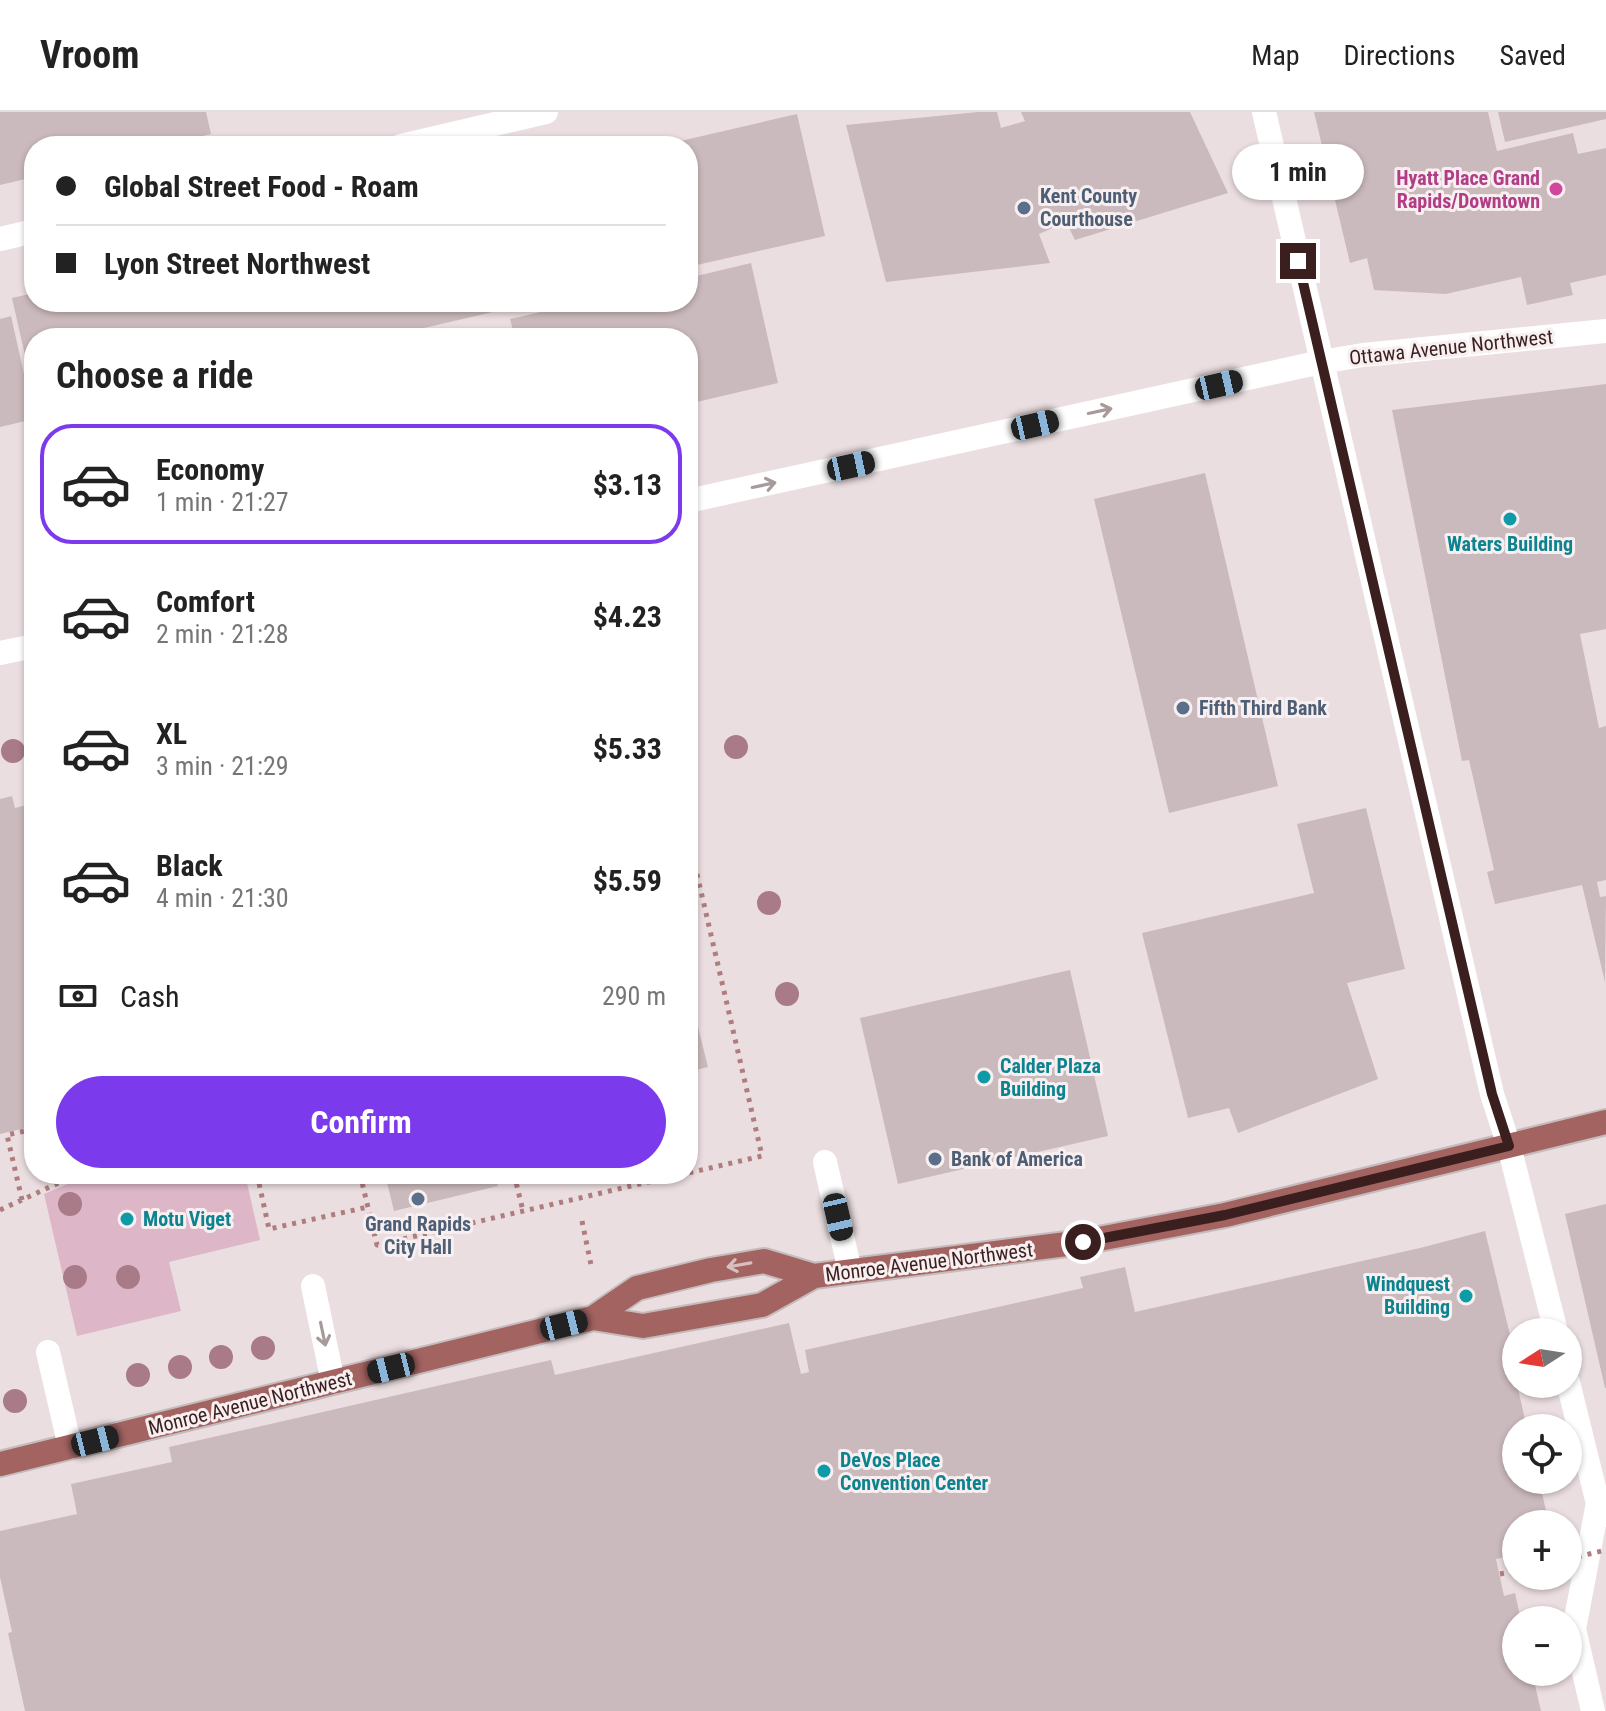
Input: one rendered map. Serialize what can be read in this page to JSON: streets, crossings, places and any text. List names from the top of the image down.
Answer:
{
  "streets": {
    "main road": ["Monroe Avenue Northwest"],
    "street": ["Ottawa Avenue Northwest"]
  },
  "one_way": ["Ottawa Avenue Northwest"],
  "places": [
    "Hyatt Place Grand Rapids/Downtown",
    "Kent County Courthouse",
    "Waters Building",
    "Fifth Third Bank",
    "Calder Plaza Building",
    "Bank of America",
    "Grand Rapids City Hall",
    "Motu Viget",
    "Windquest Building",
    "DeVos Place Convention Center"
  ],
  "north": "left",
  "page": {
    "header": "Vroom",
    "nav": ["Map", "Directions", "Saved"],
    "banner": ["Global Street Food - Roam", "Lyon Street Northwest"],
    "bubble": "1 min",
    "heading": "Choose a ride",
    "list": [
      {
        "name": "Economy",
        "note": "1 min · 21:27",
        "value": "$3.13"
      },
      {
        "name": "Comfort",
        "note": "2 min · 21:28",
        "value": "$4.23"
      },
      {
        "name": "XL",
        "note": "3 min · 21:29",
        "value": "$5.33"
      },
      {
        "name": "Black",
        "note": "4 min · 21:30",
        "value": "$5.59"
      }
    ],
    "pay": ["Cash", "290 m"],
    "buttons": "Confirm",
    "map_buttons": ["+", "−"]
  }
}
